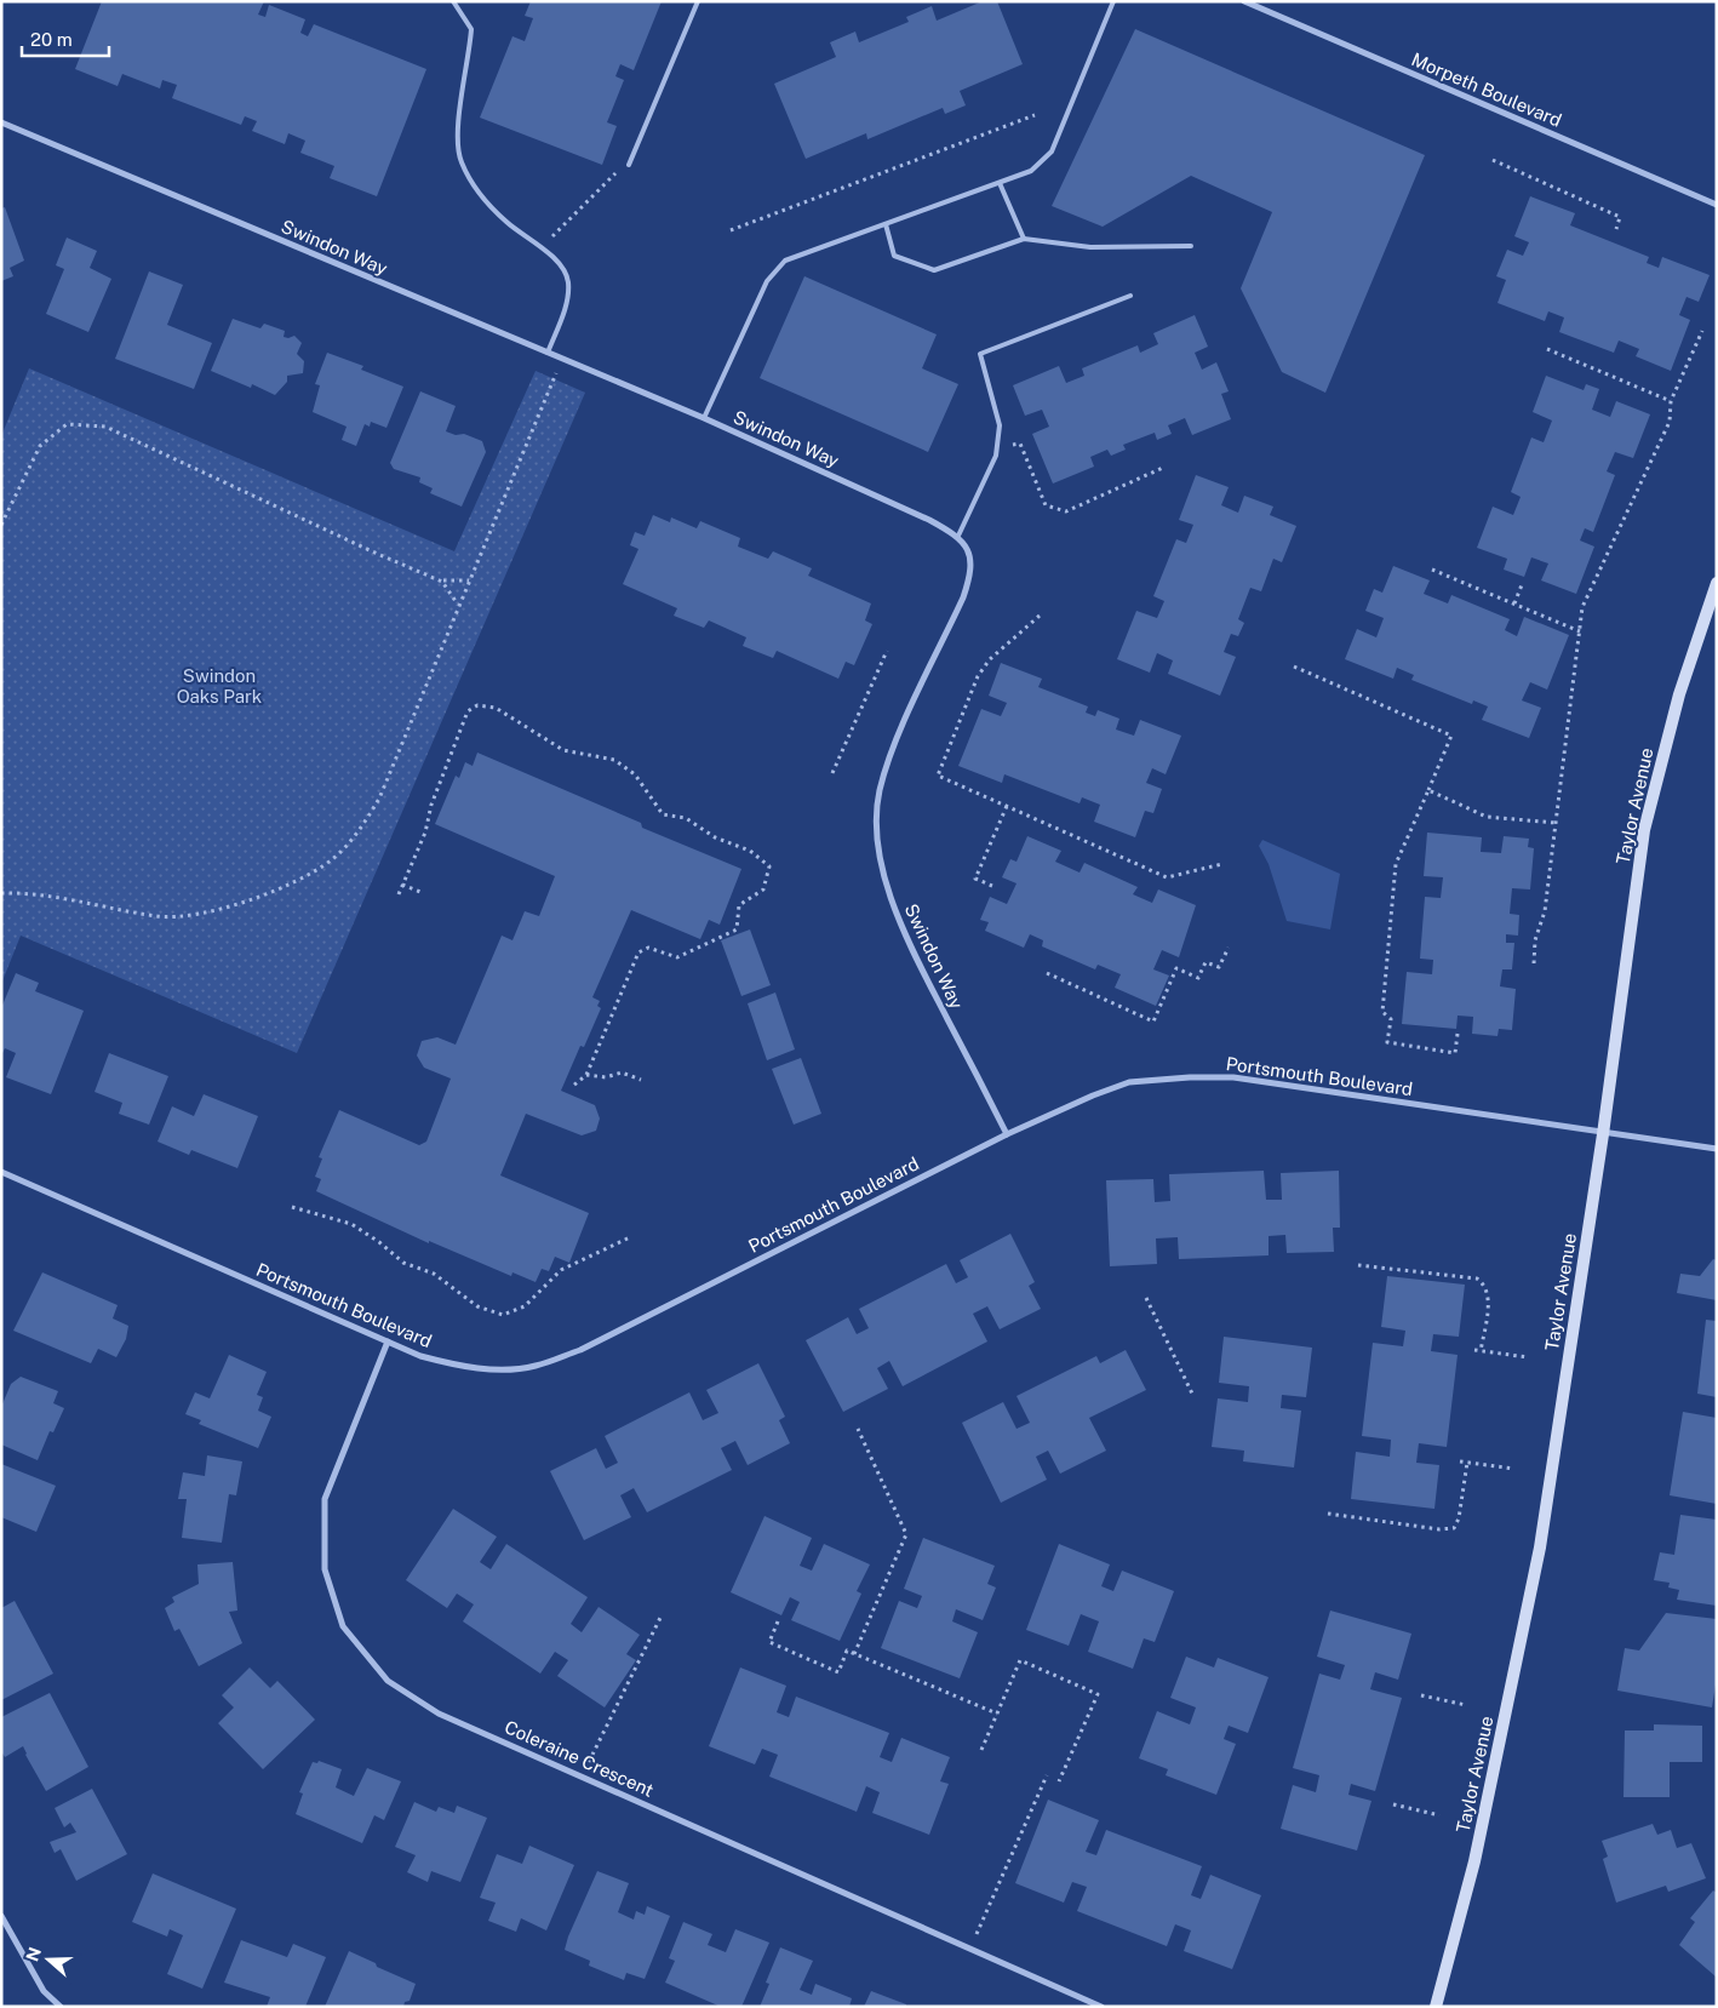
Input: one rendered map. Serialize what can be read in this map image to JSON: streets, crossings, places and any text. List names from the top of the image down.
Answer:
{
  "streets": {
    "street": [
      "Morpeth Boulevard",
      "Swindon Way",
      "Taylor Avenue",
      "Portsmouth Boulevard",
      "Coleraine Crescent"
    ]
  },
  "crossings": [
    ["Swindon Way", "Portsmouth Boulevard"],
    ["Taylor Avenue", "Portsmouth Boulevard"],
    ["Portsmouth Boulevard", "Coleraine Crescent"]
  ],
  "parks": ["Swindon Oaks Park"],
  "scale_bar": "20 m",
  "north": "left"
}
